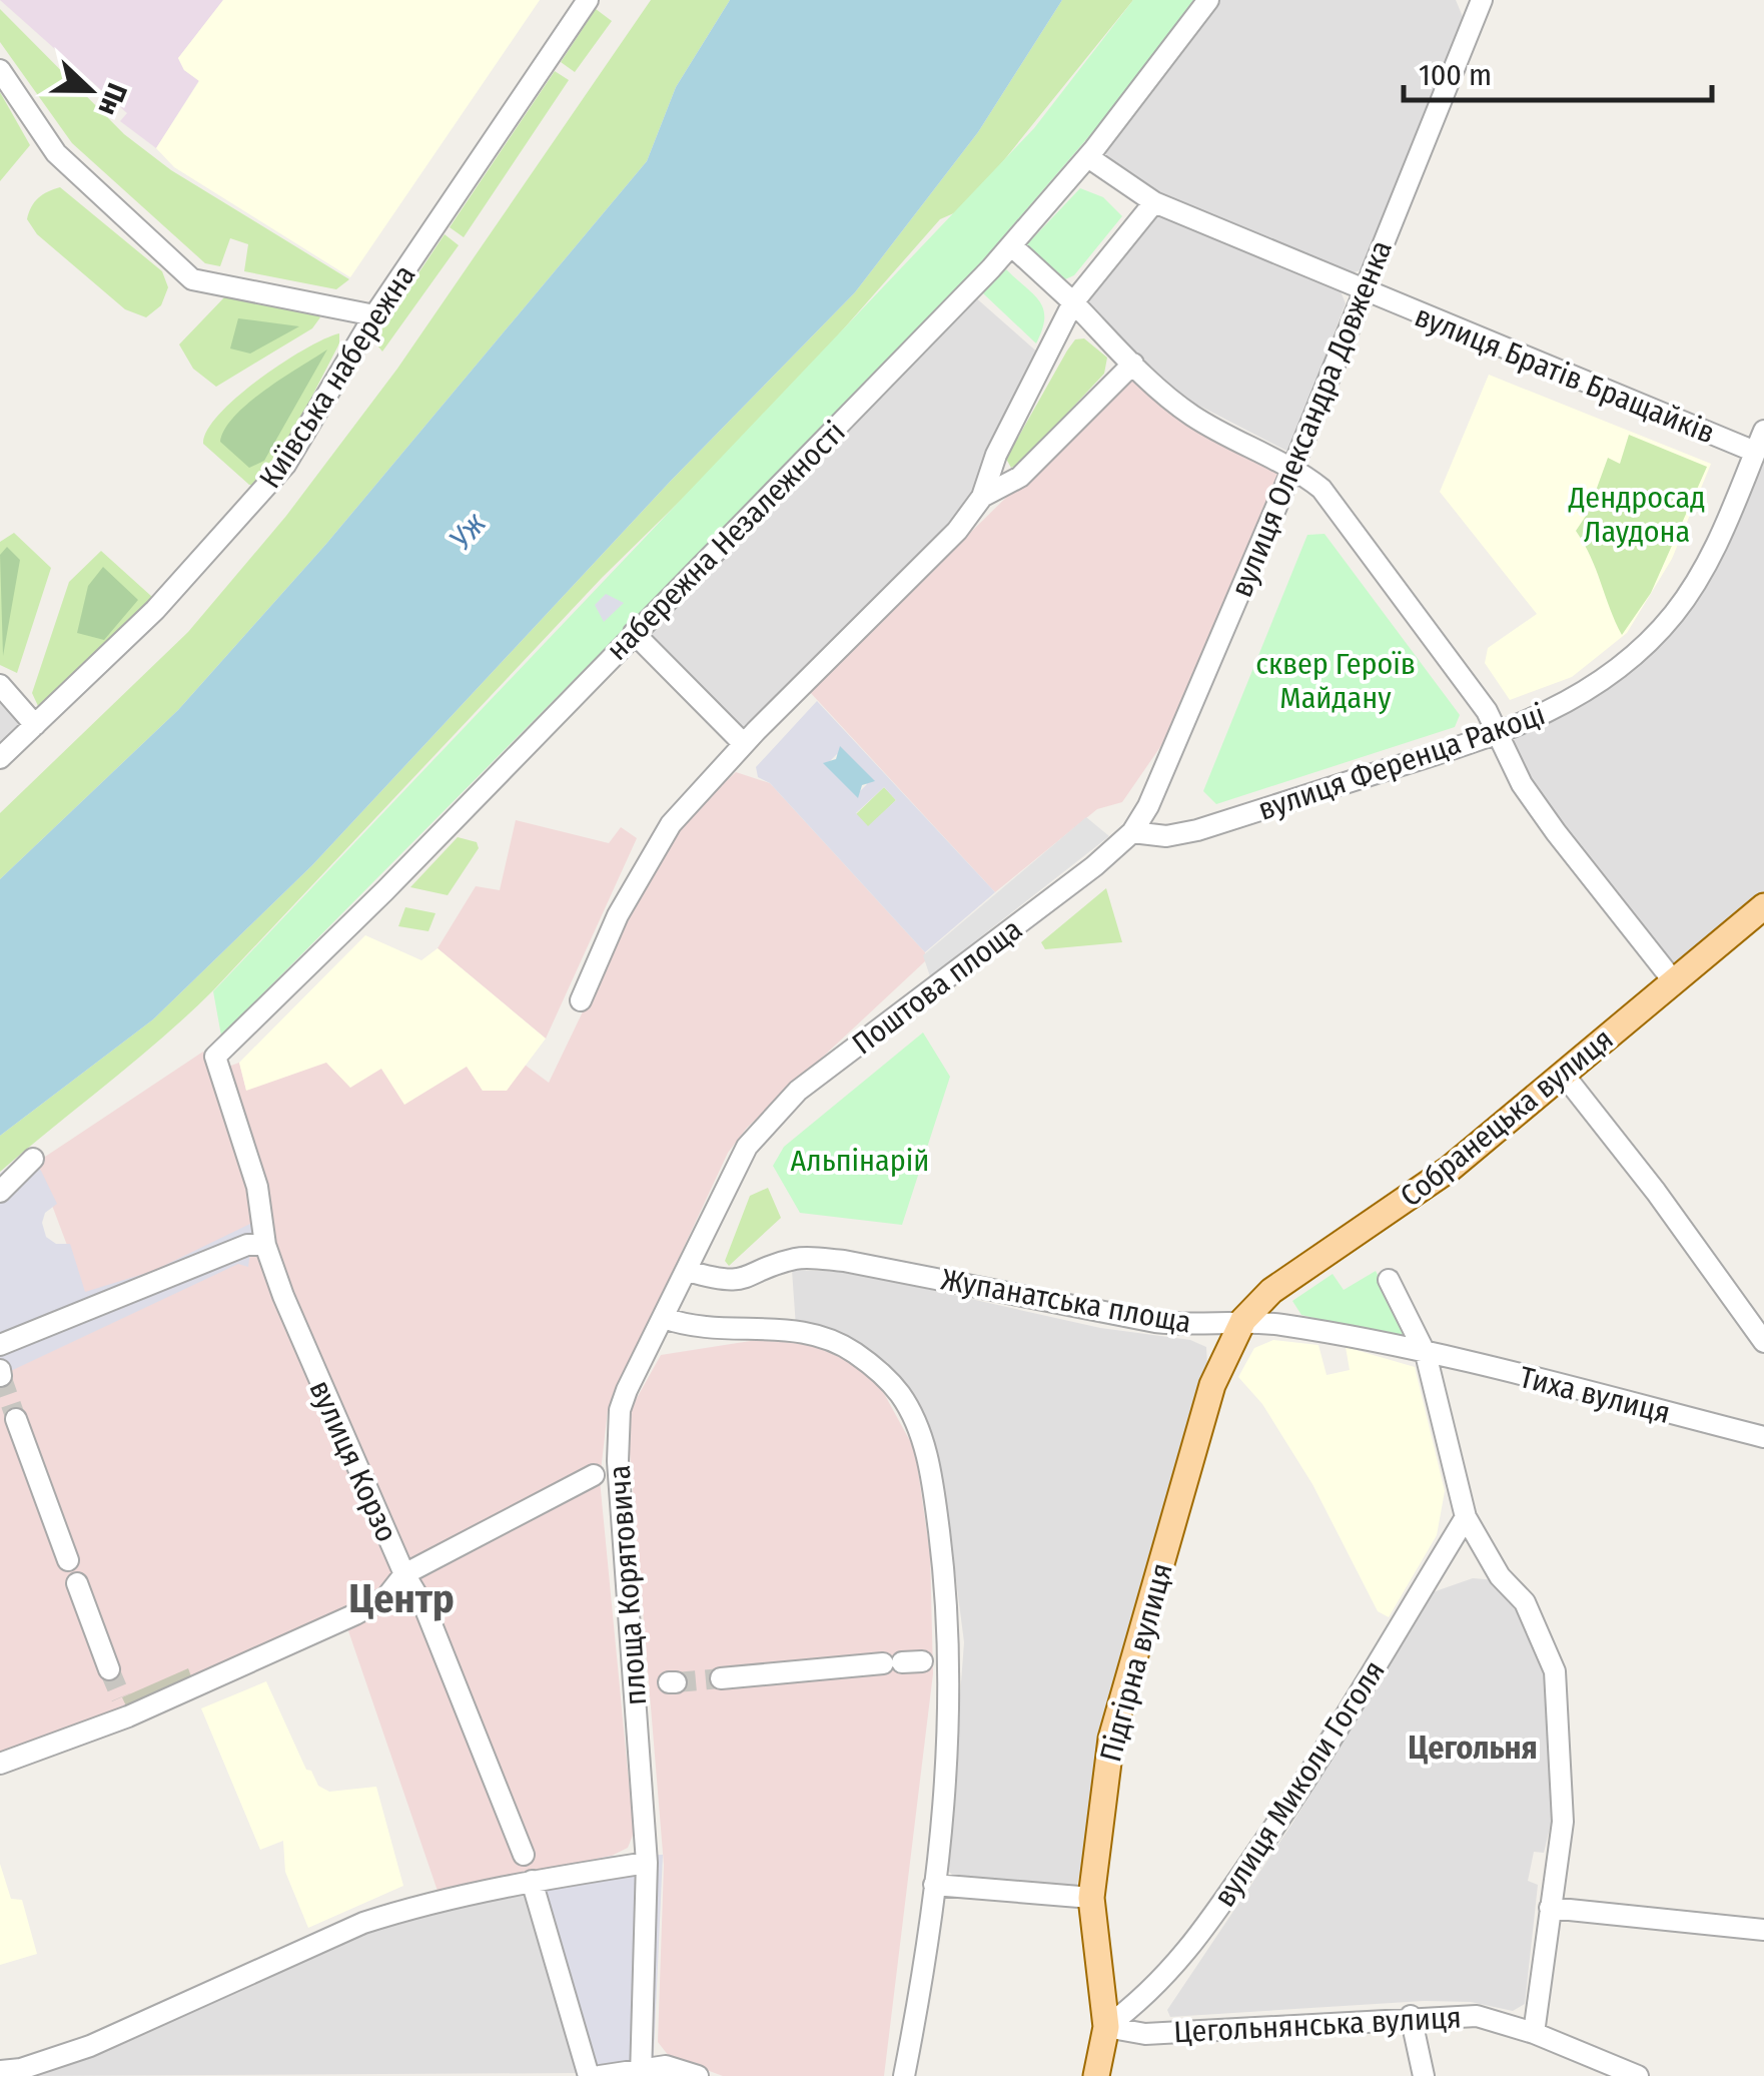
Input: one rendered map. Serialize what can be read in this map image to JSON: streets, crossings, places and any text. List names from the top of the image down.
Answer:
{
  "streets": {
    "main road": ["Собранецька вулиця", "Підгірна вулиця"],
    "street": [
      "вулиця Братів Бращайків",
      "Київська набережна",
      "вулиця Олександра Довженка",
      "набережна Незалежності",
      "вулиця Ференца Ракоці",
      "Поштова площа",
      "Жупанатська площа",
      "Тиха вулиця",
      "вулиця Корзо",
      "площа Корятовича",
      "вулиця Миколи Гоголя",
      "Цегольнянська вулиця"
    ]
  },
  "crossings": [
    ["вулиця Братів Бращайків", "вулиця Олександра Довженка"],
    ["вулиця Братів Бращайків", "набережна Незалежності"],
    ["вулиця Братів Бращайків", "вулиця Ференца Ракоці"],
    ["вулиця Олександра Довженка", "вулиця Ференца Ракоці"],
    ["вулиця Олександра Довженка", "Поштова площа"],
    ["набережна Незалежності", "вулиця Корзо"],
    ["вулиця Ференца Ракоці", "Поштова площа"],
    ["Поштова площа", "Жупанатська площа"],
    ["Собранецька вулиця", "Жупанатська площа"],
    ["Собранецька вулиця", "Підгірна вулиця"],
    ["Жупанатська площа", "Тиха вулиця"],
    ["Жупанатська площа", "Підгірна вулиця"],
    ["Підгірна вулиця", "вулиця Миколи Гоголя"],
    ["Підгірна вулиця", "Цегольнянська вулиця"],
    ["вулиця Миколи Гоголя", "Цегольнянська вулиця"]
  ],
  "districts": ["Центр", "Цегольня"],
  "water": ["Уж"],
  "parks": ["Дендросад Лаудона", "сквер Героїв Майдану", "Альпінарій"],
  "scale_bar": "100 m",
  "north": "right"
}
